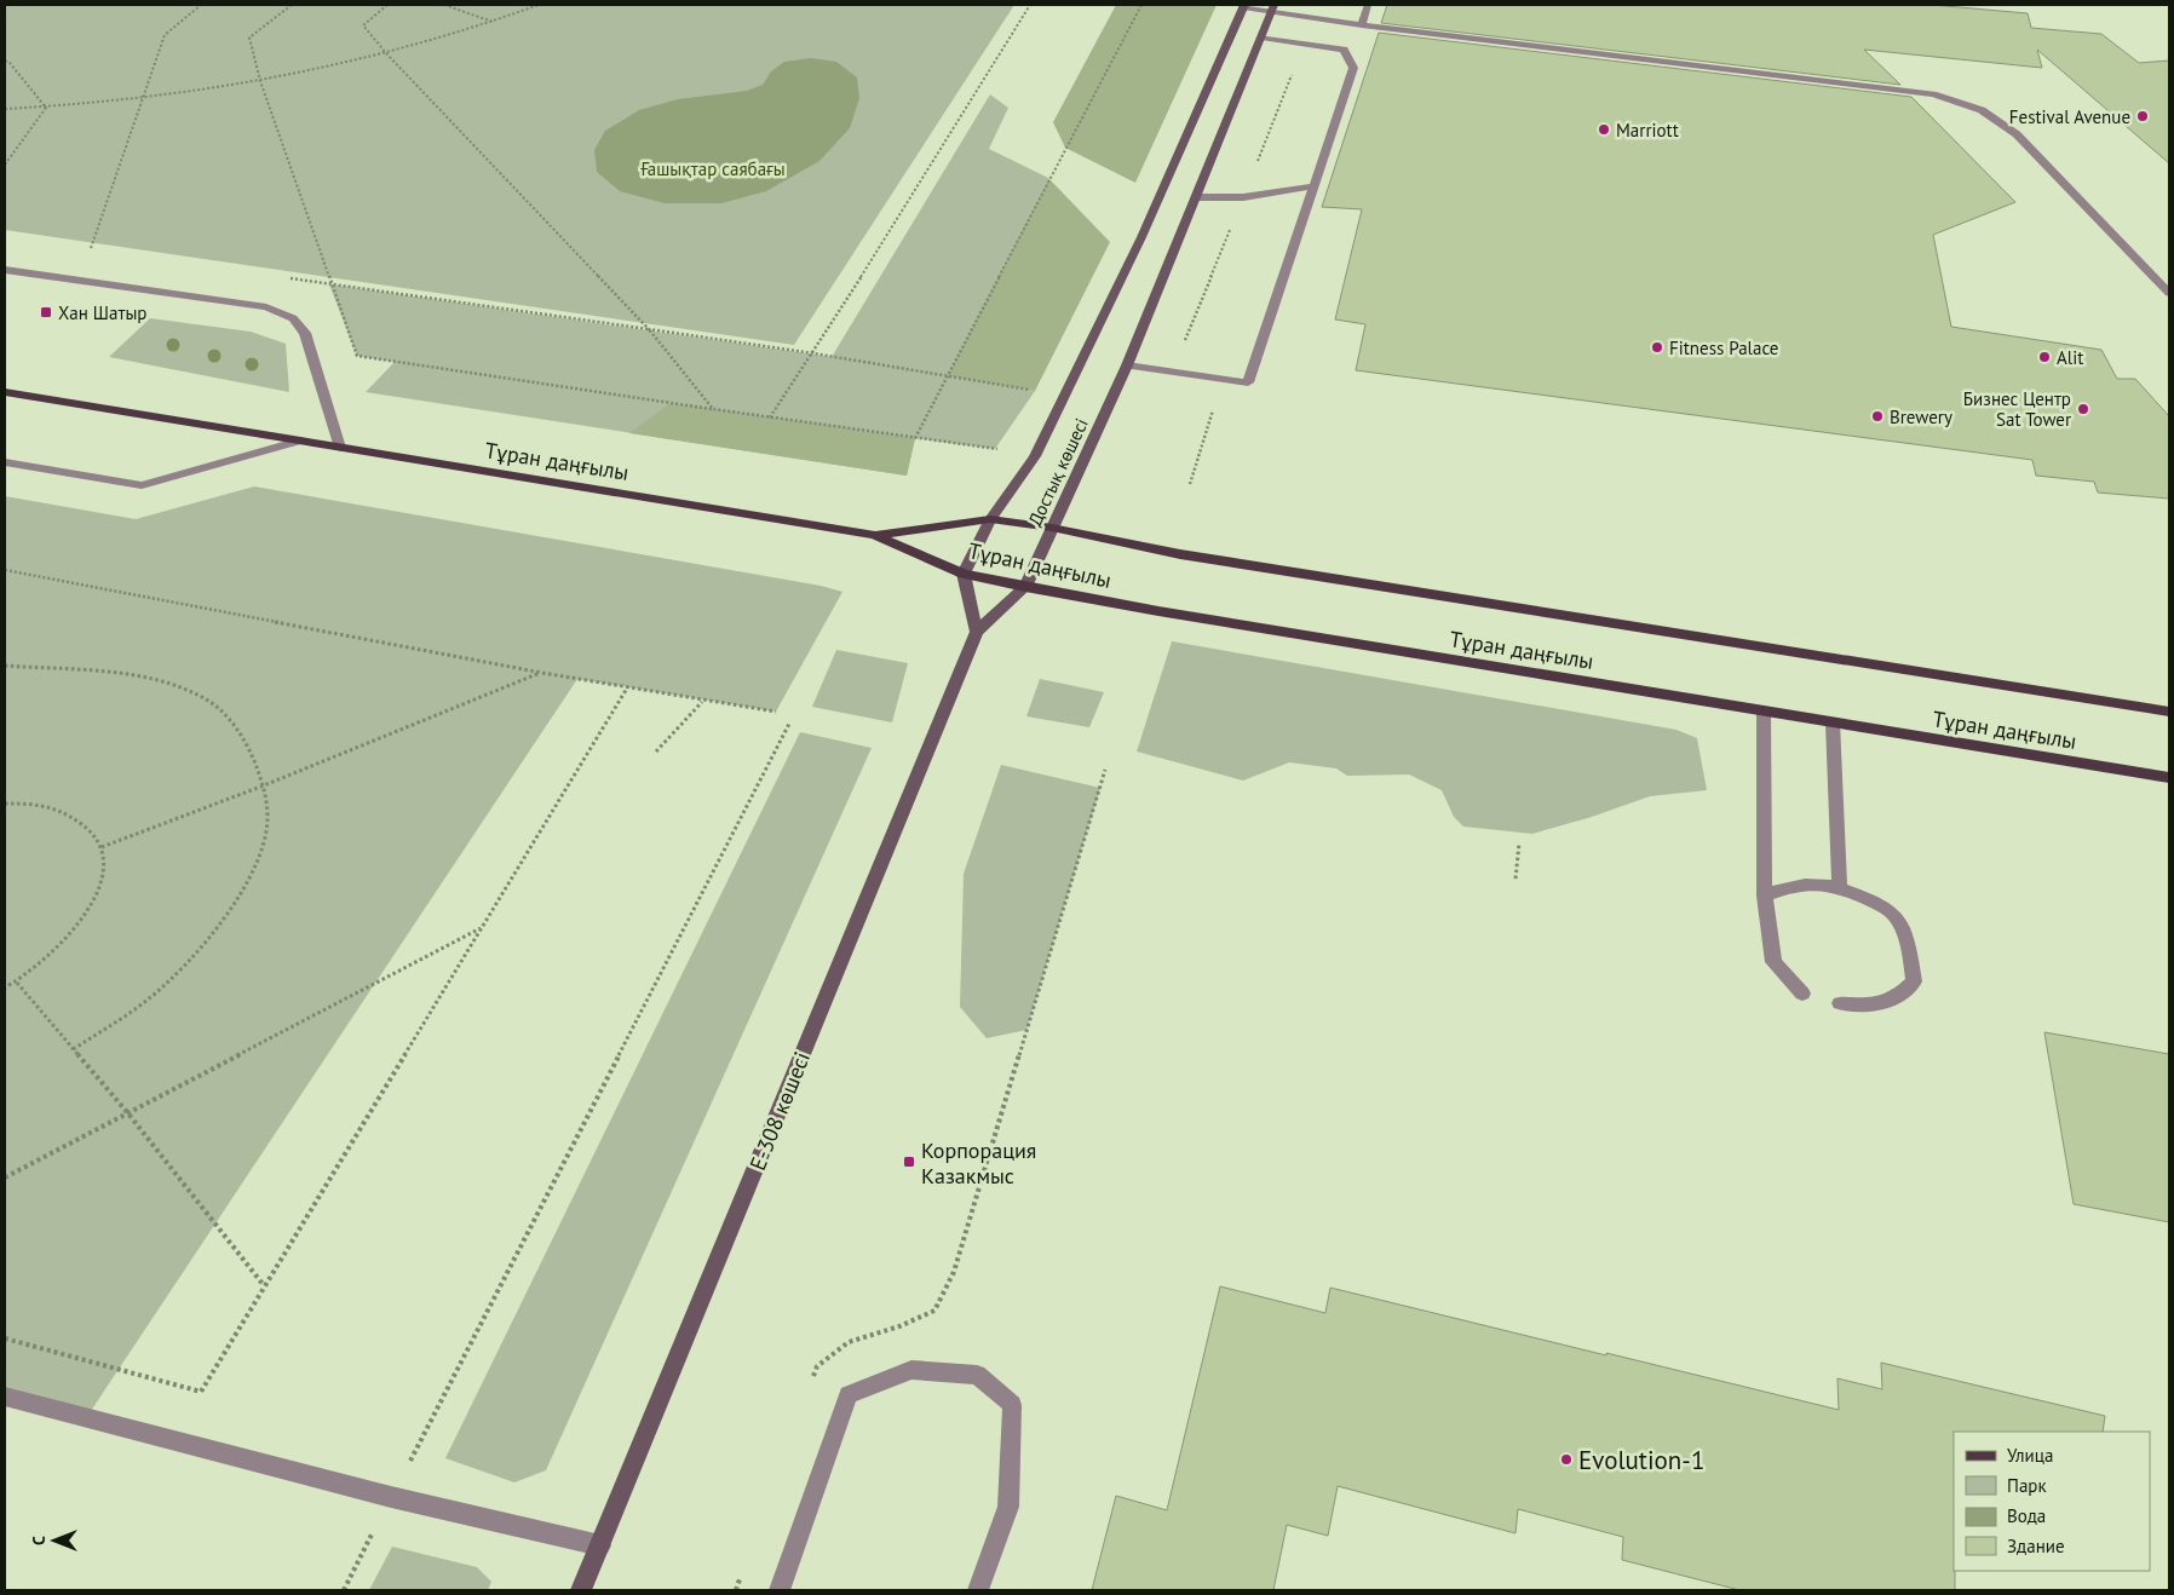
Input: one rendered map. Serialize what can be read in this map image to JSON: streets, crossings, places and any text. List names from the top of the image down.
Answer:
{
  "streets": {
    "main road": ["Тұран даңғылы"],
    "street": ["Достық көшесі", "Е-308 көшесі"]
  },
  "crossings": [
    ["Тұран даңғылы", "Достық көшесі"],
    ["Достық көшесі", "Е-308 көшесі"]
  ],
  "parks": ["Ғашықтар саябағы"],
  "places": {
    "other": [
      "Festival Avenue",
      "Marriott",
      "Fitness Palace",
      "Alit",
      "Бизнес Центр Sat Tower",
      "Brewery",
      "Evolution-1"
    ],
    "transit": ["Хан Шатыр", "Корпорация Казакмыс"]
  },
  "legend": [
    "Улица",
    "Парк",
    "Вода",
    "Здание"
  ],
  "north": "left"
}
